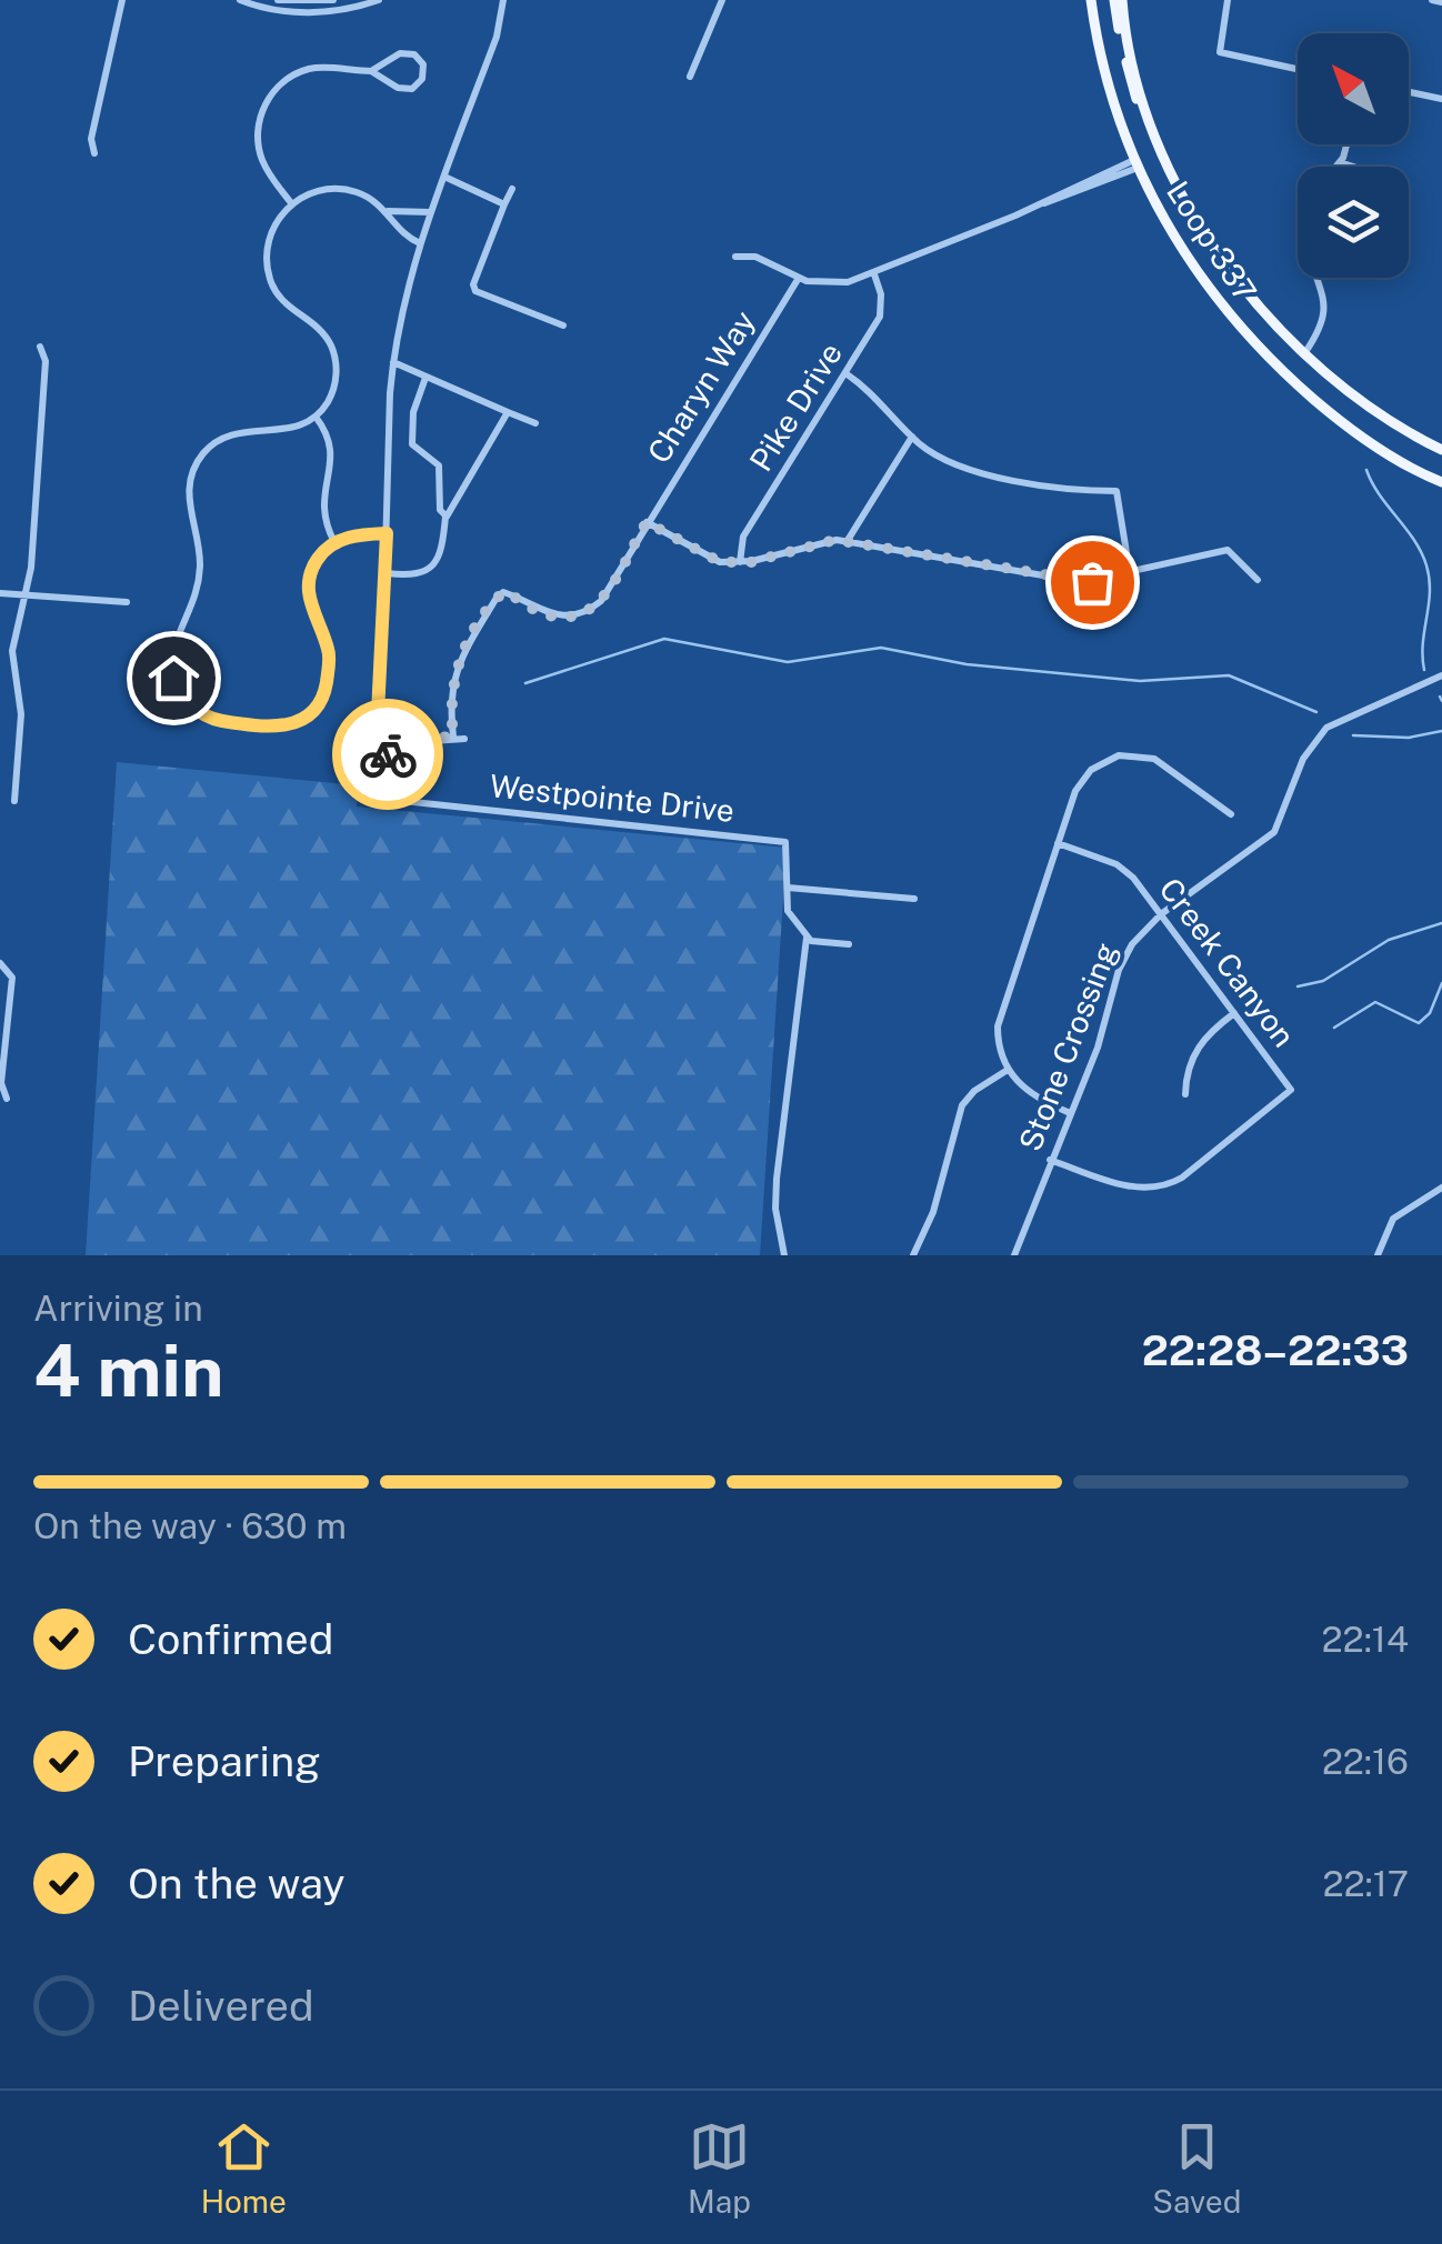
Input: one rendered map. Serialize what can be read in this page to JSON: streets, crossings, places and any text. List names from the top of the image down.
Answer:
{
  "streets": {
    "main road": ["Loop 337"],
    "street": [
      "Charyn Way",
      "Pike Drive",
      "Westpointe Drive",
      "Creek Canyon",
      "Stone Crossing"
    ]
  },
  "crossings": [
    ["Creek Canyon", "Stone Crossing"]
  ],
  "north": "top left",
  "page": {
    "heading": ["4 min", "Arriving in", "22:28–22:33"],
    "bar": "On the way · 630 m",
    "list": [
      ["Confirmed", "22:14"],
      ["Preparing", "22:16"],
      ["On the way", "22:17"],
      "Delivered"
    ],
    "tabs": ["Home", "Map", "Saved"]
  }
}
